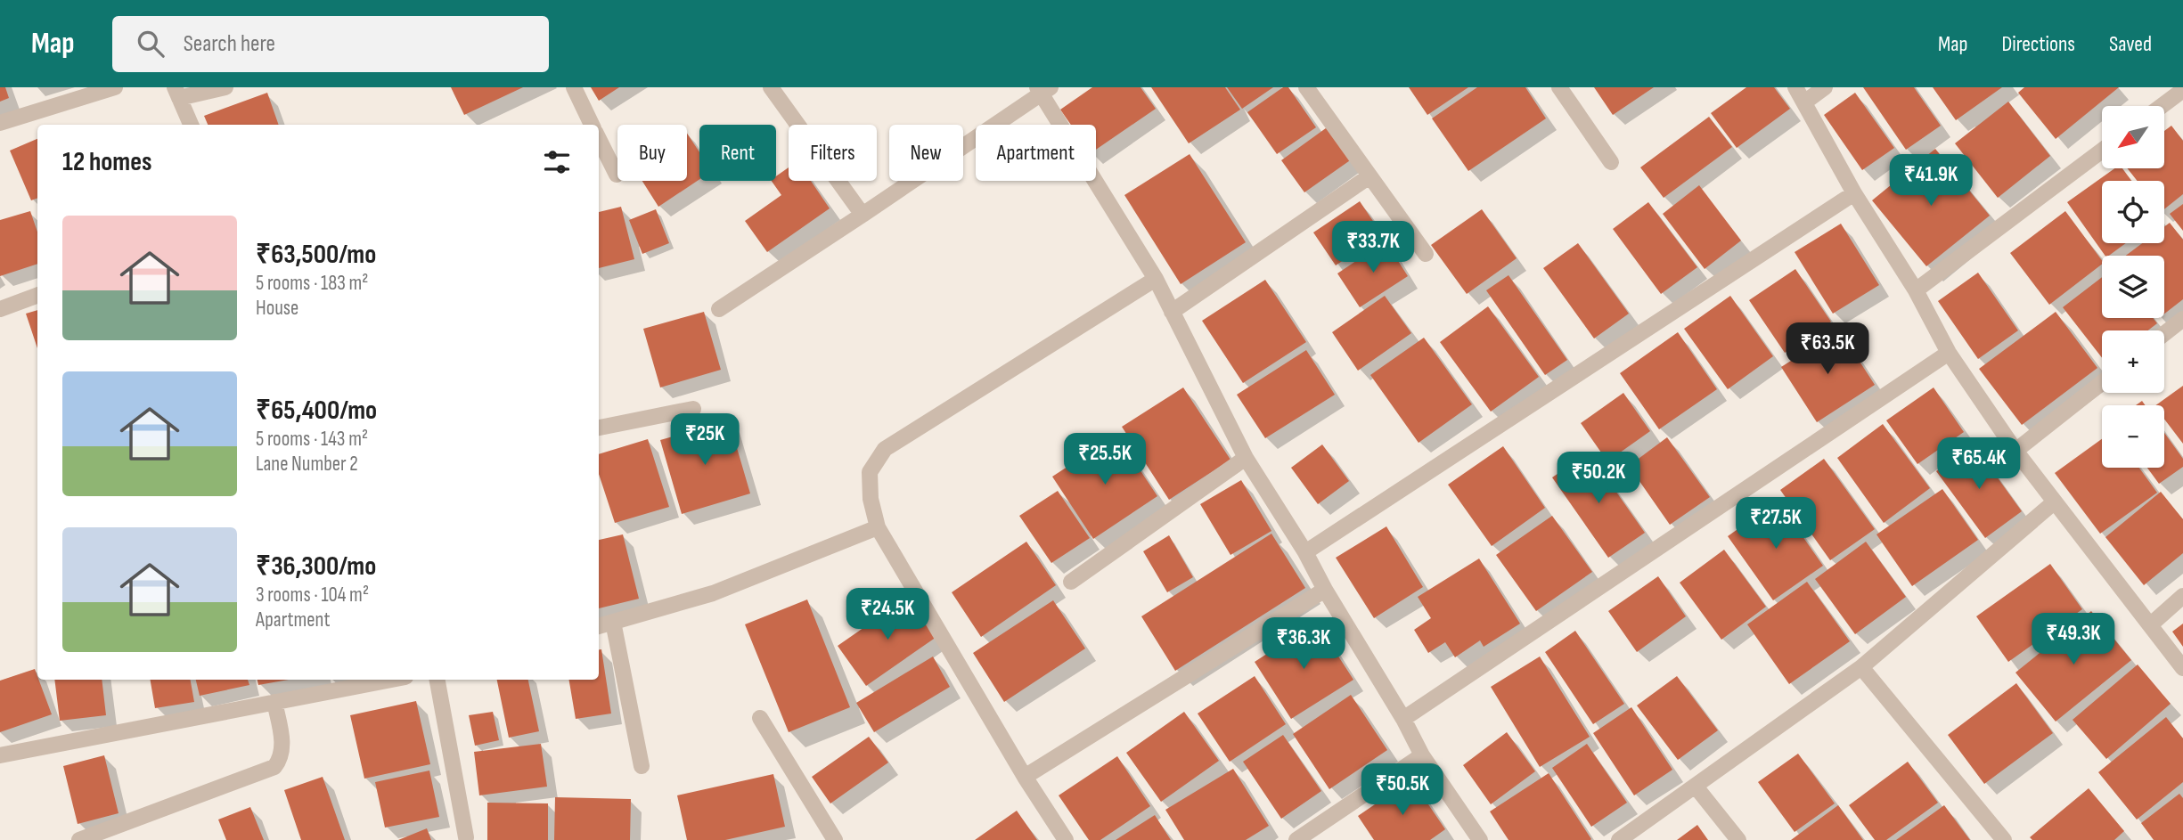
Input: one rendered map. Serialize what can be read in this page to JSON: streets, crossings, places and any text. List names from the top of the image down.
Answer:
{
  "north": "bottom left",
  "page": {
    "header": "Map",
    "search": "Search here",
    "nav": ["Map", "Directions", "Saved"],
    "map_buttons": ["+", "−"],
    "chip": [
      "Buy",
      "Rent",
      "Filters",
      "New",
      "Apartment"
    ],
    "heading": "12 homes",
    "price": [
      "₹41.9K",
      "₹33.7K",
      "₹63.5K",
      "₹25K",
      "₹25.5K",
      "₹65.4K",
      "₹50.2K",
      "₹27.5K",
      "₹24.5K",
      "₹49.3K",
      "₹36.3K",
      "₹50.5K"
    ],
    "list": [
      {
        "name": "₹63,500/mo",
        "note": "5 rooms · 183 m² · House"
      },
      {
        "name": "₹65,400/mo",
        "note": "5 rooms · 143 m² · Lane Number 2"
      },
      {
        "name": "₹36,300/mo",
        "note": "3 rooms · 104 m² · Apartment"
      }
    ]
  }
}
